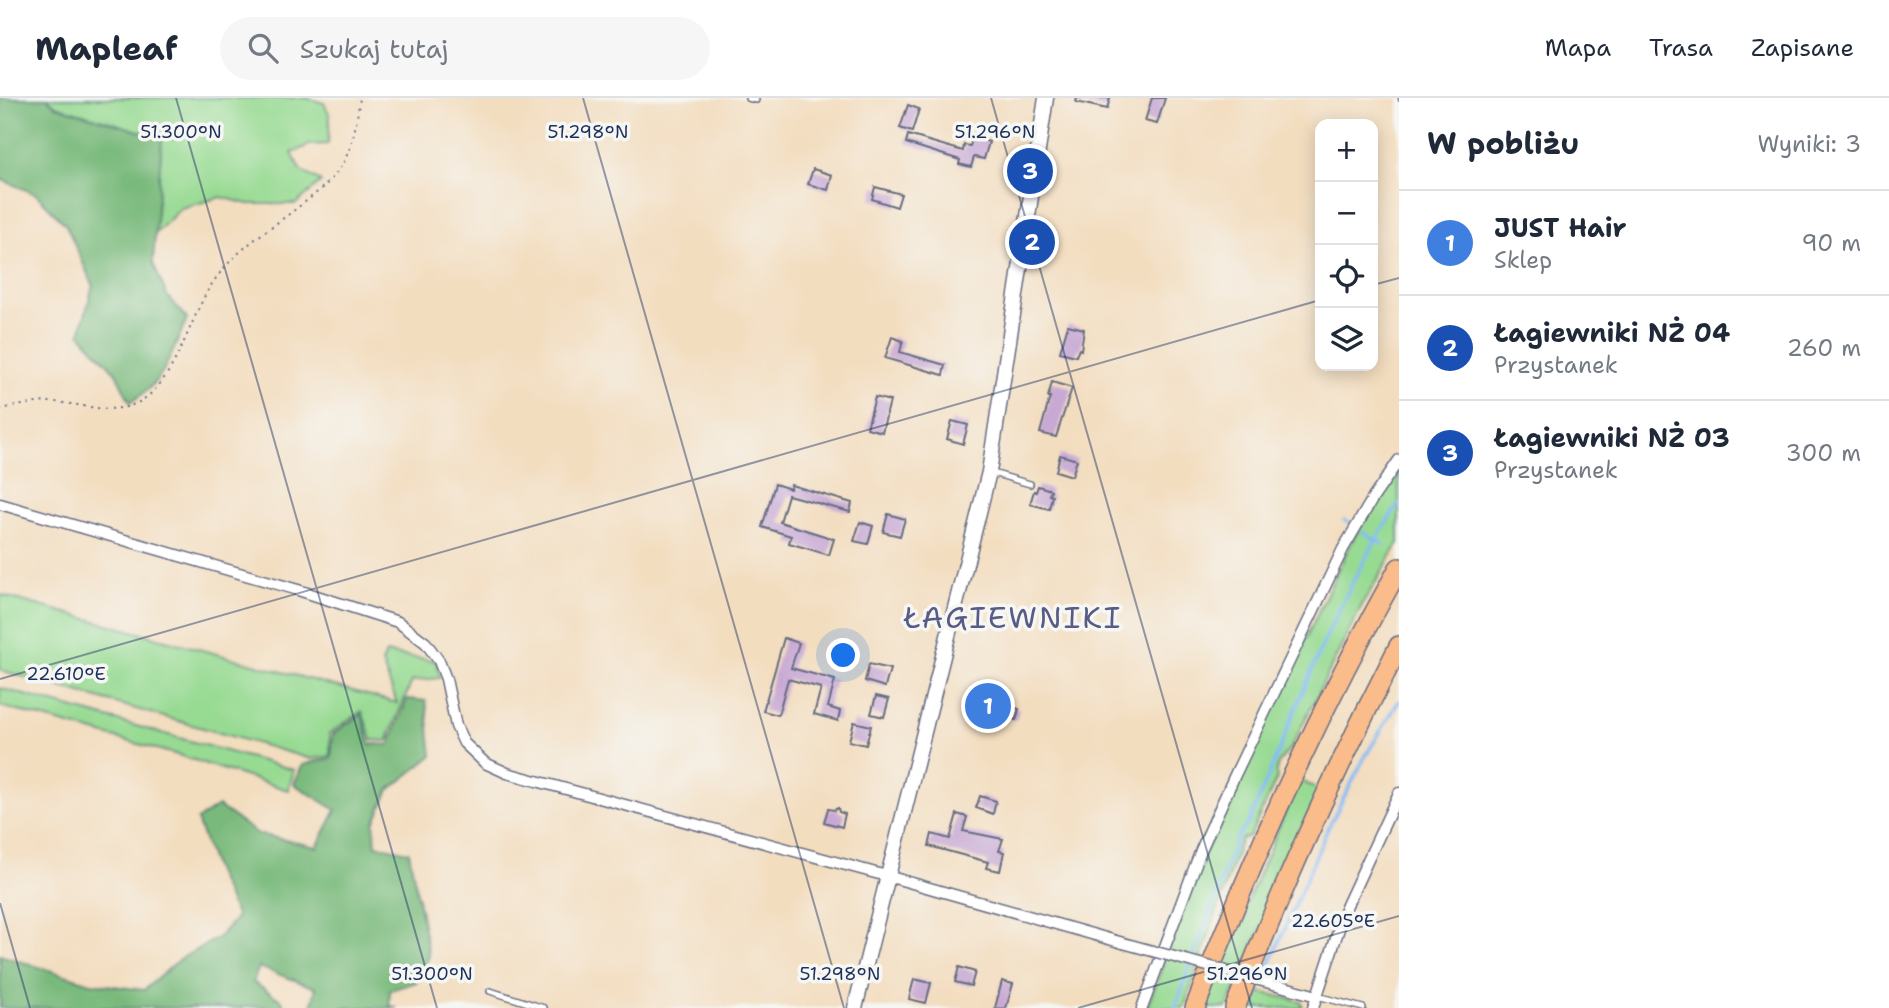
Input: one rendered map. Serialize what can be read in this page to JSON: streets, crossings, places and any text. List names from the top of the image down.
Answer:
{
  "districts": ["ŁAGIEWNIKI"],
  "page": {
    "header": "Mapleaf",
    "search": "Szukaj tutaj",
    "nav": ["Mapa", "Trasa", "Zapisane"],
    "heading": ["W pobliżu", "Wyniki: 3"],
    "map_buttons": ["+", "−"],
    "pins": ["3", "2", "1"],
    "list": [
      {
        "mark": "1",
        "name": "JUST Hair",
        "note": "Sklep",
        "value": "90 m"
      },
      {
        "mark": "2",
        "name": "Łagiewniki NŻ 04",
        "note": "Przystanek",
        "value": "260 m"
      },
      {
        "mark": "3",
        "name": "Łagiewniki NŻ 03",
        "note": "Przystanek",
        "value": "300 m"
      }
    ]
  },
  "coordinates": [
    "51.300°N",
    "51.298°N",
    "51.296°N",
    "22.610°E",
    "22.605°E"
  ]
}
